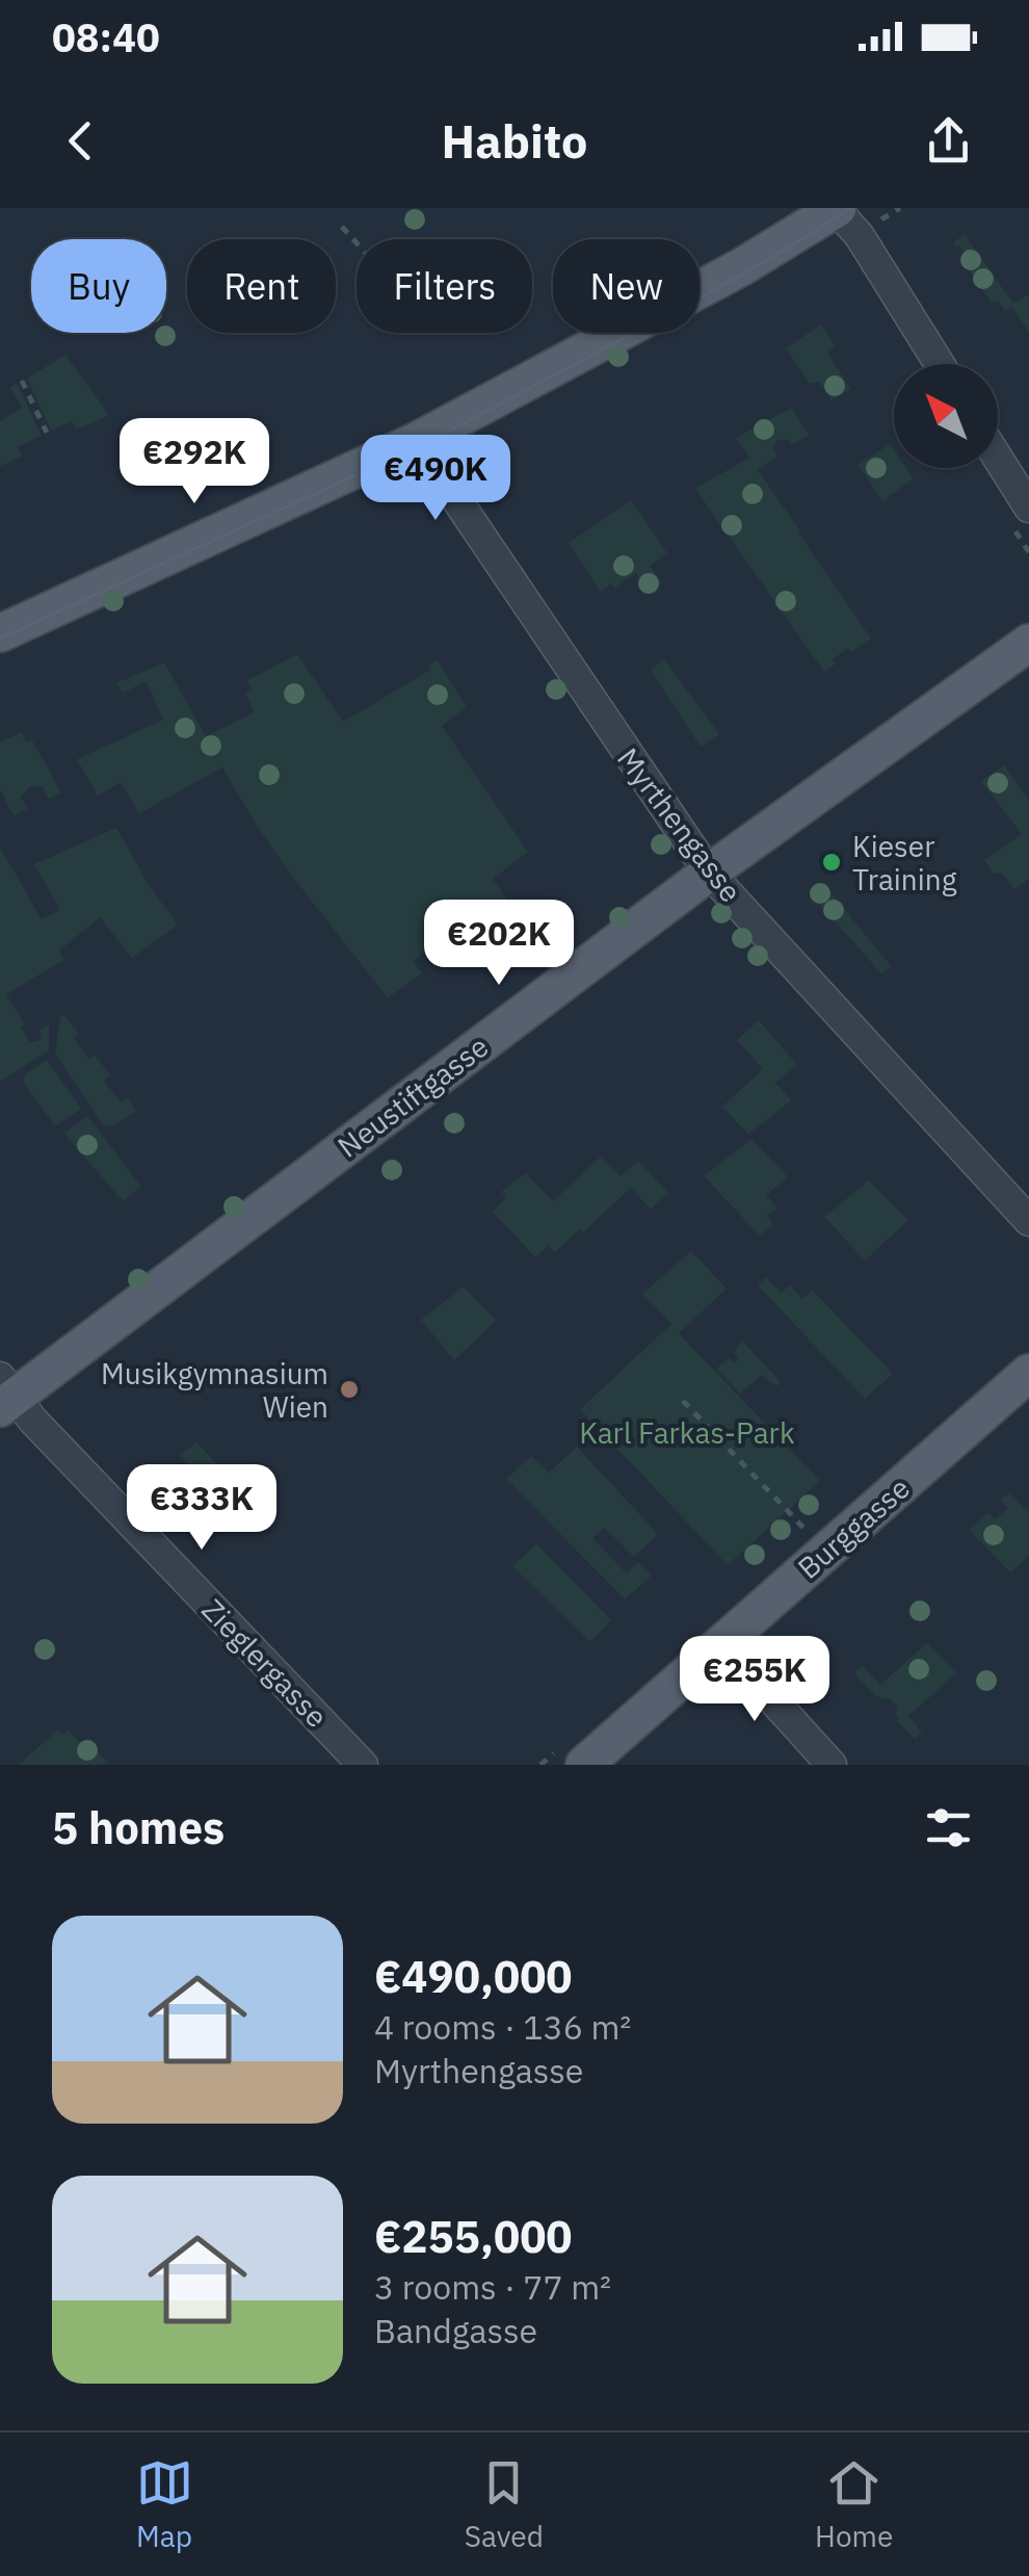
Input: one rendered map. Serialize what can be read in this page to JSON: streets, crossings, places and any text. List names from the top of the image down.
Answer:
{
  "streets": {
    "main road": ["Neustiftgasse", "Burggasse"],
    "street": ["Myrthengasse", "Zieglergasse"]
  },
  "crossings": [
    ["Myrthengasse", "Neustiftgasse"],
    ["Neustiftgasse", "Zieglergasse"]
  ],
  "parks": ["Karl Farkas-Park"],
  "places": ["Kieser Training", "Musikgymnasium Wien"],
  "north": "top left",
  "page": {
    "status": "08:40",
    "header": "Habito",
    "chip": [
      "Buy",
      "Rent",
      "Filters",
      "New"
    ],
    "price": [
      "€292K",
      "€490K",
      "€202K",
      "€333K",
      "€255K"
    ],
    "heading": "5 homes",
    "list": [
      {
        "name": "€490,000",
        "note": "4 rooms · 136 m² · Myrthengasse"
      },
      {
        "name": "€255,000",
        "note": "3 rooms · 77 m² · Bandgasse"
      }
    ],
    "tabs": ["Map", "Saved", "Home"]
  }
}
